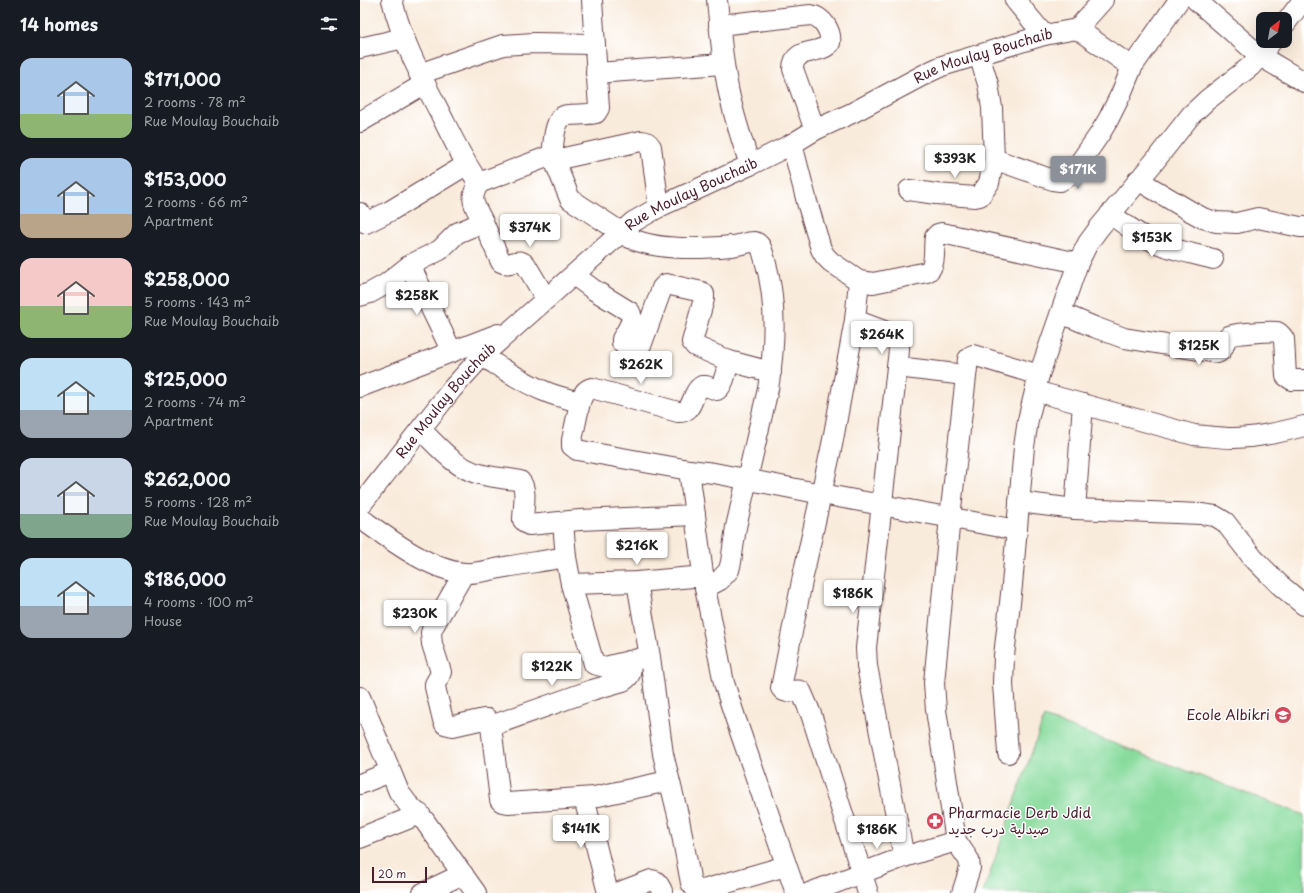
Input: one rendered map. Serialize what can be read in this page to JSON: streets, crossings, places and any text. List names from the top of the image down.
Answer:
{
  "streets": {
    "street": ["Rue Moulay Bouchaib"]
  },
  "places": {
    "school or university": ["Ecole Albikri"],
    "pharmacy": ["Pharmacie Derb Jdid صيدلية درب جديد"]
  },
  "scale_bar": "20 m",
  "north": "top right",
  "page": {
    "heading": "14 homes",
    "list": [
      {
        "name": "$171,000",
        "note": "2 rooms · 78 m² · Rue Moulay Bouchaib"
      },
      {
        "name": "$153,000",
        "note": "2 rooms · 66 m² · Apartment"
      },
      {
        "name": "$258,000",
        "note": "5 rooms · 143 m² · Rue Moulay Bouchaib"
      },
      {
        "name": "$125,000",
        "note": "2 rooms · 74 m² · Apartment"
      },
      {
        "name": "$262,000",
        "note": "5 rooms · 128 m² · Rue Moulay Bouchaib"
      },
      {
        "name": "$186,000",
        "note": "4 rooms · 100 m² · House"
      }
    ],
    "price": [
      "$393K",
      "$171K",
      "$374K",
      "$153K",
      "$258K",
      "$264K",
      "$125K",
      "$262K",
      "$216K",
      "$186K",
      "$230K",
      "$122K",
      "$141K",
      "$186K"
    ],
    "scale": "20 m"
  }
}
